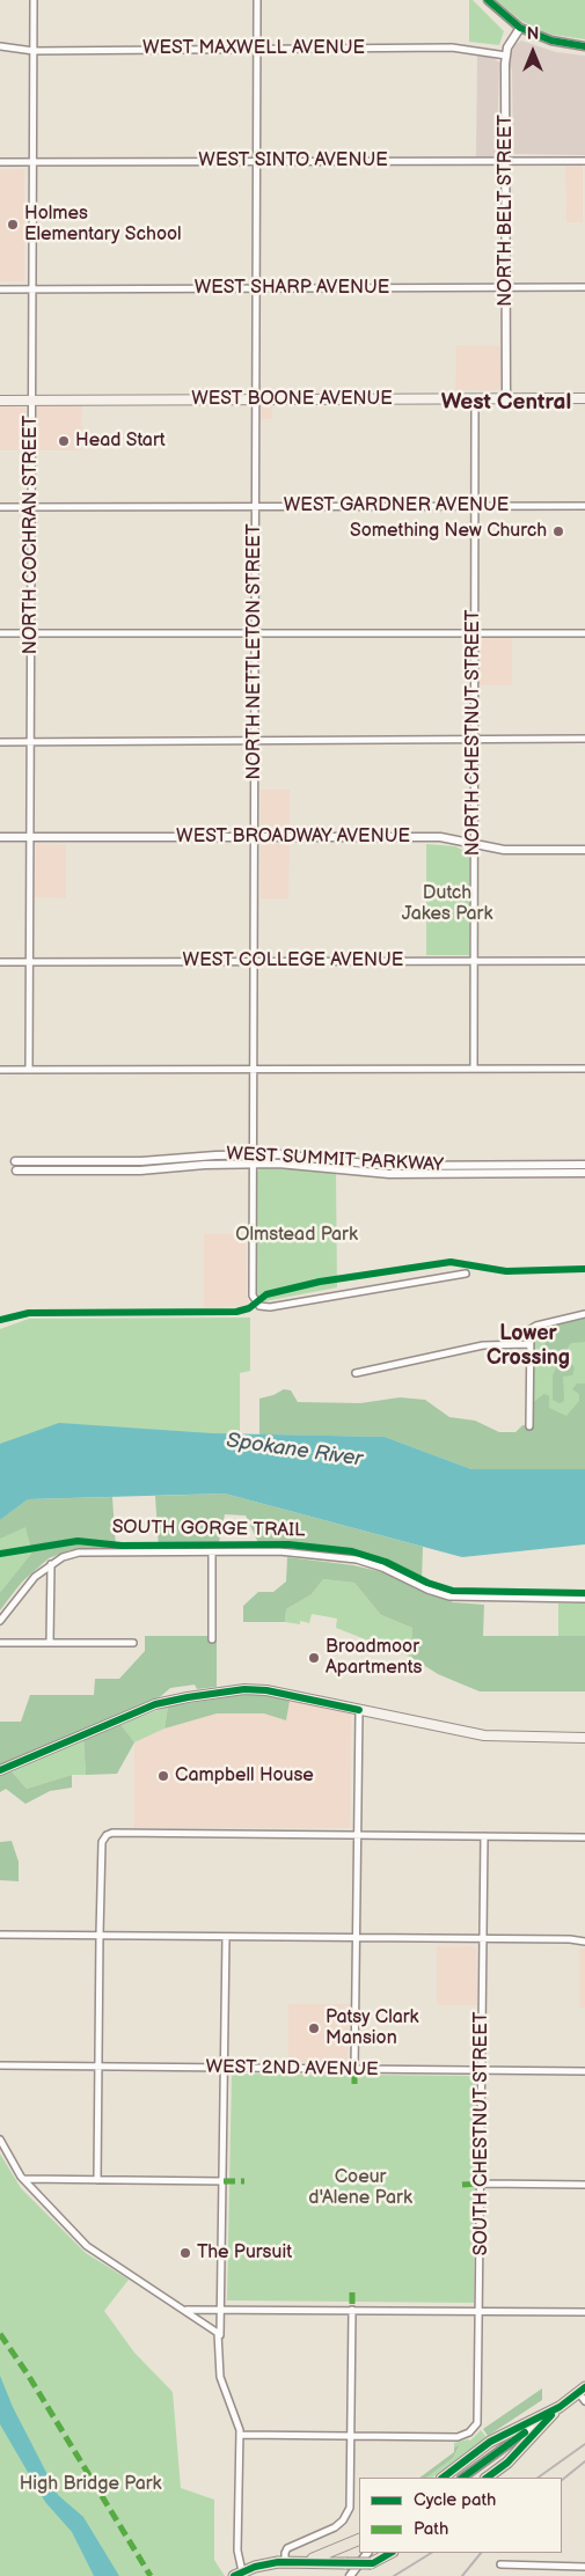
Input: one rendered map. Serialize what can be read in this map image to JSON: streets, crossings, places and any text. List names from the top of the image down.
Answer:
{
  "streets": {
    "main road": ["WEST BOONE AVENUE"],
    "street": [
      "WEST MAXWELL AVENUE",
      "WEST SINTO AVENUE",
      "NORTH BELT STREET",
      "WEST SHARP AVENUE",
      "WEST GARDNER AVENUE",
      "NORTH COCHRAN STREET",
      "NORTH NETTLETON STREET",
      "NORTH CHESTNUT STREET",
      "WEST BROADWAY AVENUE",
      "WEST COLLEGE AVENUE",
      "WEST SUMMIT PARKWAY",
      "WEST 2ND AVENUE",
      "SOUTH CHESTNUT STREET"
    ],
    "cycle path": ["SOUTH GORGE TRAIL"]
  },
  "crossings": [
    ["WEST MAXWELL AVENUE", "NORTH BELT STREET"],
    ["WEST MAXWELL AVENUE", "NORTH COCHRAN STREET"],
    ["WEST MAXWELL AVENUE", "NORTH NETTLETON STREET"],
    ["WEST SINTO AVENUE", "NORTH BELT STREET"],
    ["WEST SINTO AVENUE", "NORTH COCHRAN STREET"],
    ["WEST SINTO AVENUE", "NORTH NETTLETON STREET"],
    ["NORTH BELT STREET", "WEST SHARP AVENUE"],
    ["NORTH BELT STREET", "WEST BOONE AVENUE"],
    ["WEST SHARP AVENUE", "NORTH COCHRAN STREET"],
    ["WEST SHARP AVENUE", "NORTH NETTLETON STREET"],
    ["WEST BOONE AVENUE", "NORTH COCHRAN STREET"],
    ["WEST BOONE AVENUE", "NORTH NETTLETON STREET"],
    ["WEST BOONE AVENUE", "NORTH CHESTNUT STREET"],
    ["WEST GARDNER AVENUE", "NORTH COCHRAN STREET"],
    ["WEST GARDNER AVENUE", "NORTH NETTLETON STREET"],
    ["WEST GARDNER AVENUE", "NORTH CHESTNUT STREET"],
    ["NORTH COCHRAN STREET", "WEST BROADWAY AVENUE"],
    ["NORTH COCHRAN STREET", "WEST COLLEGE AVENUE"],
    ["NORTH NETTLETON STREET", "WEST BROADWAY AVENUE"],
    ["NORTH NETTLETON STREET", "WEST COLLEGE AVENUE"],
    ["NORTH NETTLETON STREET", "WEST SUMMIT PARKWAY"],
    ["NORTH CHESTNUT STREET", "WEST BROADWAY AVENUE"],
    ["NORTH CHESTNUT STREET", "WEST COLLEGE AVENUE"],
    ["WEST 2ND AVENUE", "SOUTH CHESTNUT STREET"]
  ],
  "districts": ["West Central", "Lower Crossing"],
  "water": ["Spokane River"],
  "parks": [
    "Dutch Jakes Park",
    "Olmstead Park",
    "Coeur d'Alene Park",
    "High Bridge Park"
  ],
  "places": [
    "Holmes Elementary School",
    "Head Start",
    "Something New Church",
    "Broadmoor Apartments",
    "Campbell House",
    "Patsy Clark Mansion",
    "The Pursuit"
  ],
  "legend": ["Cycle path", "Path"],
  "north": "top"
}
